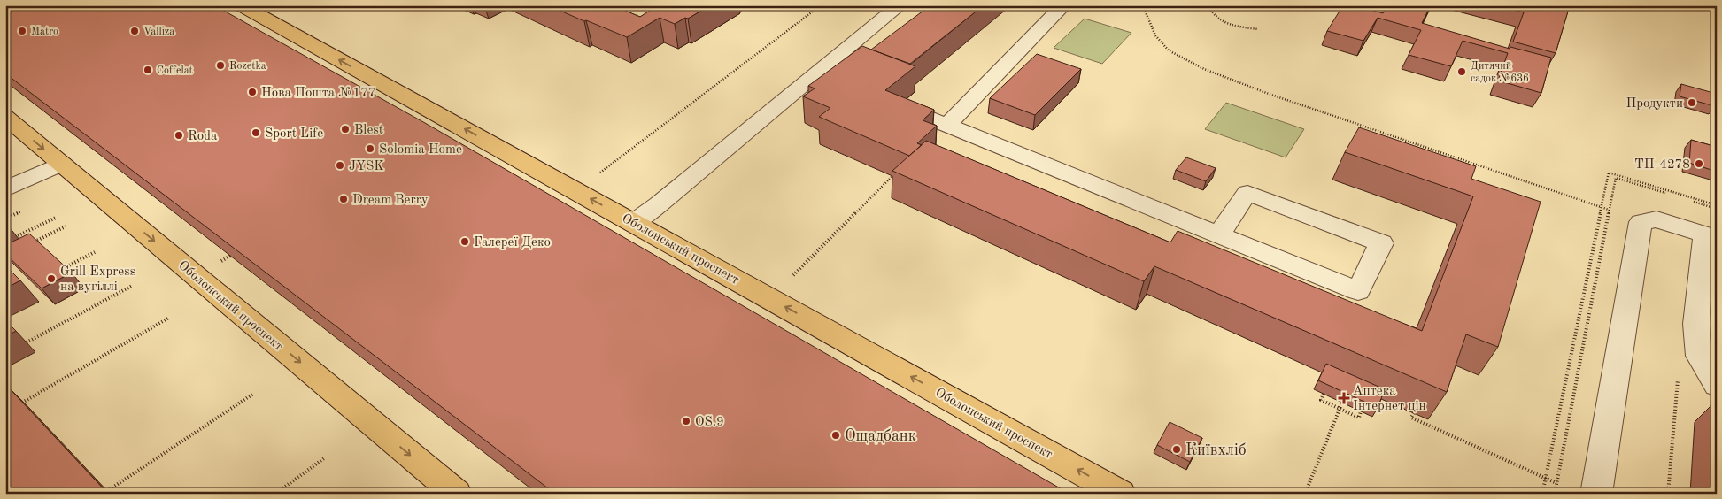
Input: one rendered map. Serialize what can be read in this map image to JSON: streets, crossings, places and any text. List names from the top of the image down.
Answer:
{
  "streets": {
    "main road": ["Оболонський проспект"]
  },
  "places": {
    "other": [
      "Matro",
      "Valliza",
      "Rozetka",
      "Coffelat",
      "Дитячий садок №636",
      "Нова Пошта №177",
      "Продукти",
      "Blest",
      "Sport Life",
      "Roda",
      "Solomia Home",
      "ТП-4278",
      "JYSK",
      "Dream Berry",
      "Галереї Деко",
      "Grill Express на вугіллі",
      "OS.9",
      "Ощадбанк",
      "Київхліб"
    ],
    "health": ["Аптека Інтернет цін"]
  }
}
